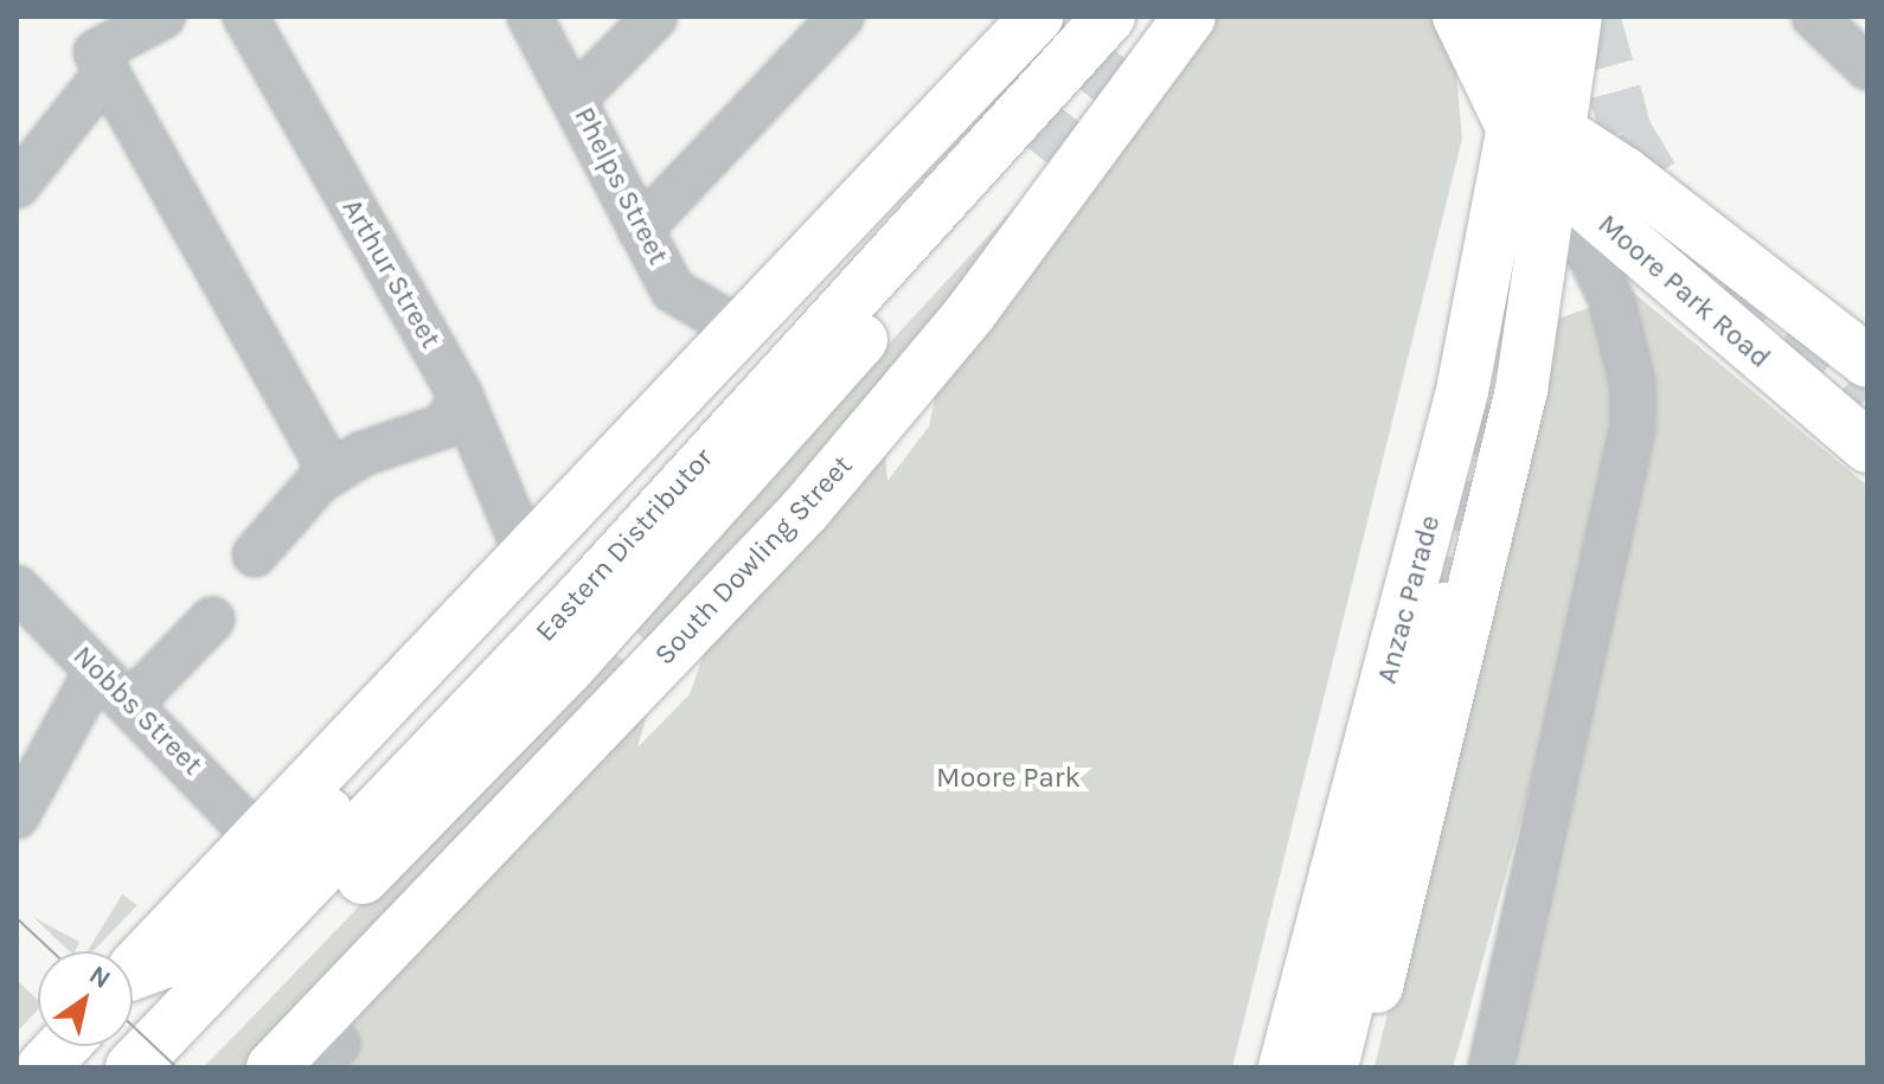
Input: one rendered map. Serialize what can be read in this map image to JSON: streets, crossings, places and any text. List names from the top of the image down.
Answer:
{
  "streets": {
    "main road": [
      "Moore Park Road",
      "Eastern Distributor",
      "South Dowling Street",
      "Anzac Parade"
    ],
    "street": ["Phelps Street", "Arthur Street", "Nobbs Street"]
  },
  "crossings": [
    ["Moore Park Road", "Anzac Parade"]
  ],
  "parks": ["Moore Park"],
  "north": "top right"
}
